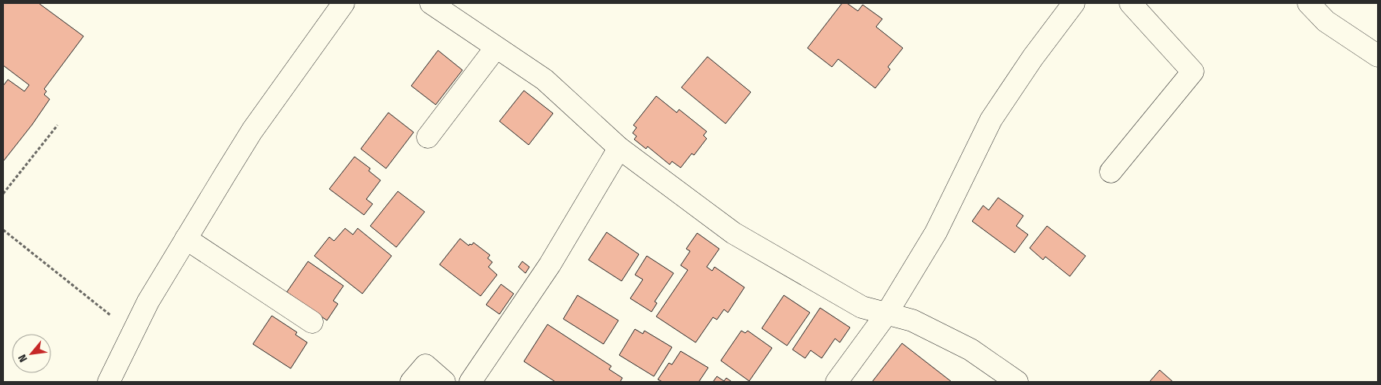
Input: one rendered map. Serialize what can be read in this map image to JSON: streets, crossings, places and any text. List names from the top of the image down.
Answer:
{
  "north": "bottom left"
}
